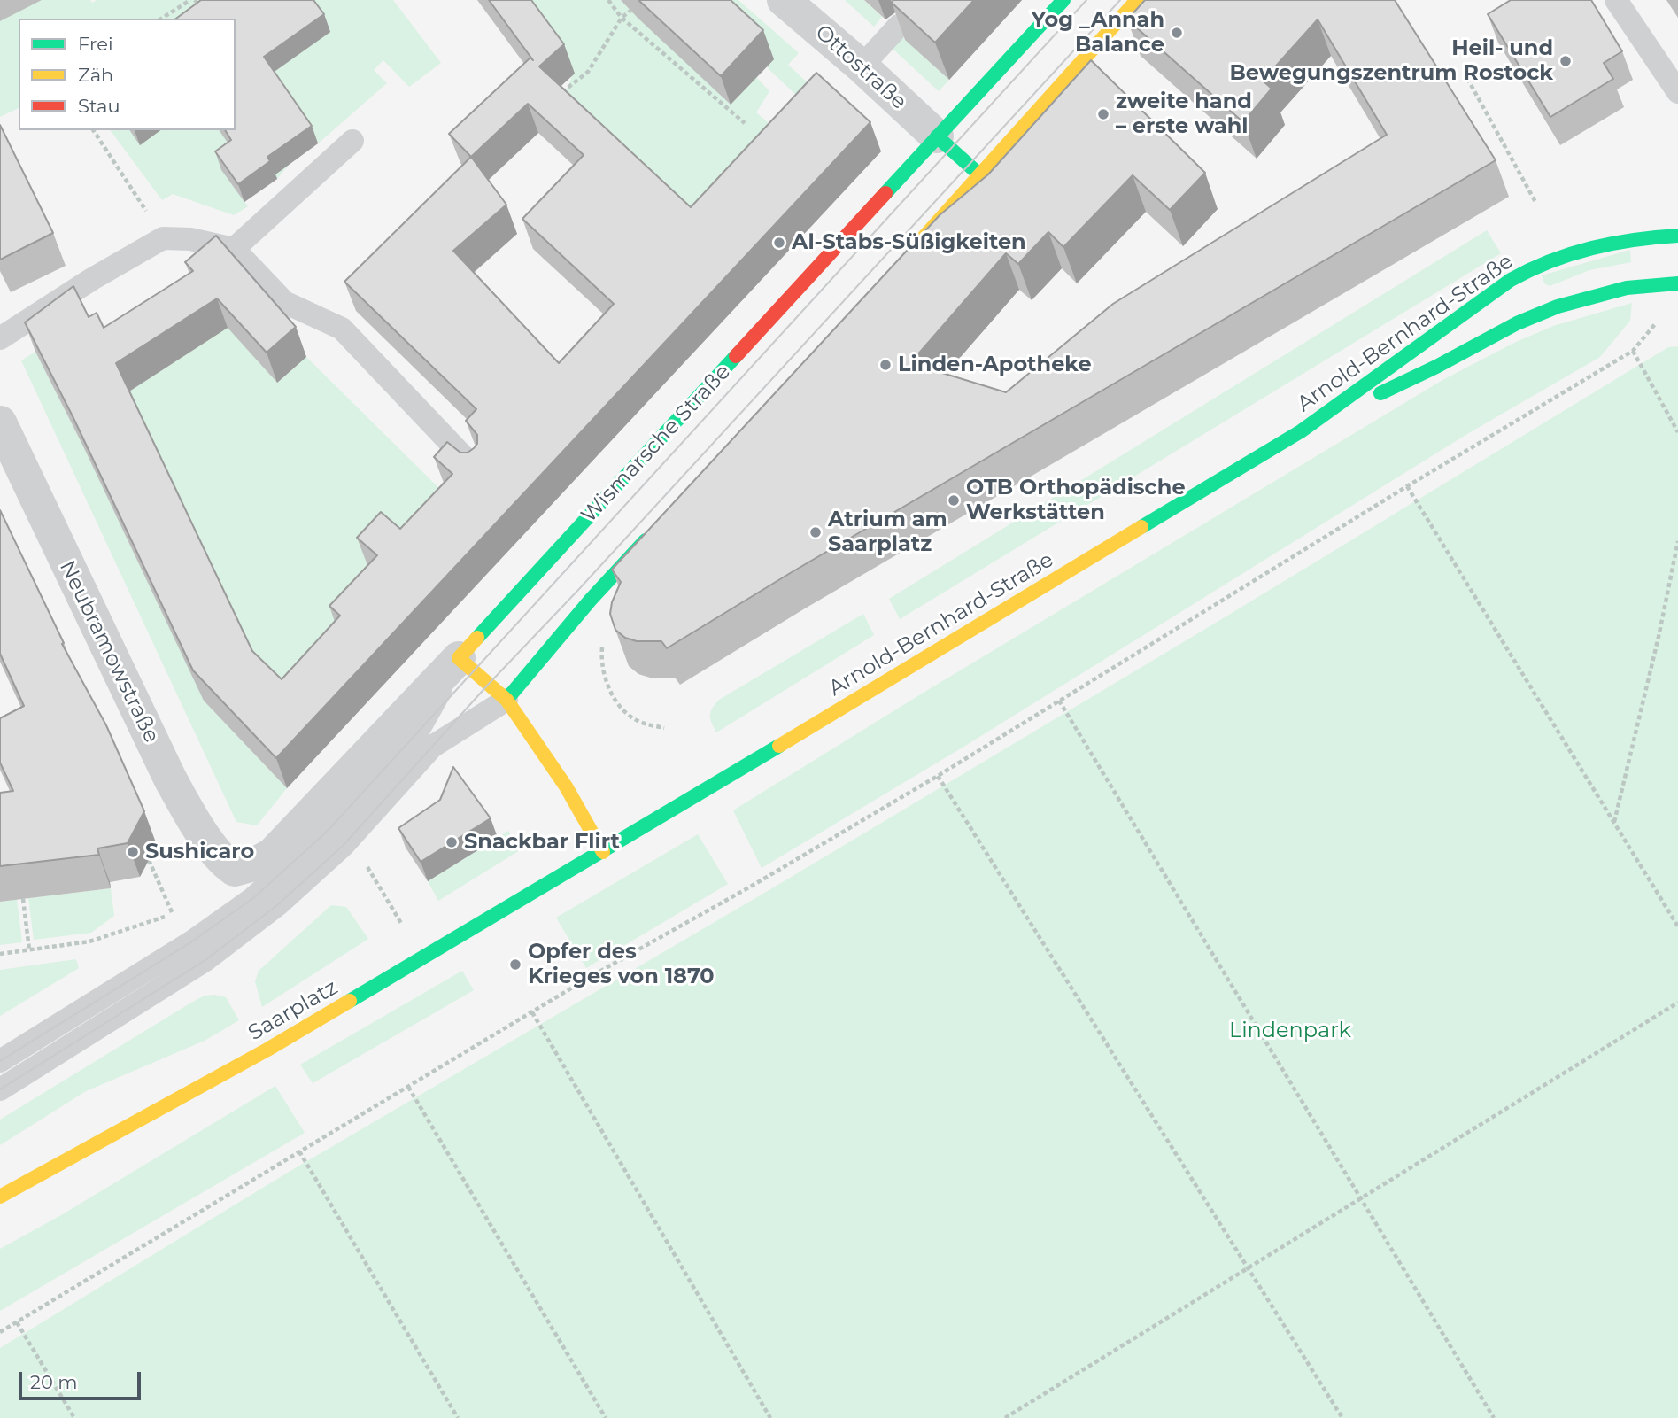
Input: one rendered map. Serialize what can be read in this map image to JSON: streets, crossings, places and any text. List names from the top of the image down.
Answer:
{
  "streets": {
    "main road": ["Arnold-Bernhard-Straße", "Wismarsche Straße", "Saarplatz"],
    "street": ["Ottostraße", "Neubramowstraße"]
  },
  "crossings": [
    ["Ottostraße", "Wismarsche Straße"],
    ["Arnold-Bernhard-Straße", "Saarplatz"],
    ["Wismarsche Straße", "Neubramowstraße"]
  ],
  "parks": ["Lindenpark"],
  "places": [
    "Yog _Annah Balance",
    "Heil- und Bewegungszentrum Rostock",
    "zweite hand – erste wahl",
    "Al-Stabs-Süßigkeiten",
    "Linden-Apotheke",
    "OTB Orthopädische Werkstätten",
    "Atrium am Saarplatz",
    "Snackbar Flirt",
    "Sushicaro",
    "Opfer des Krieges von 1870"
  ],
  "legend": ["Frei", "Zäh", "Stau"],
  "scale_bar": "20 m"
}
